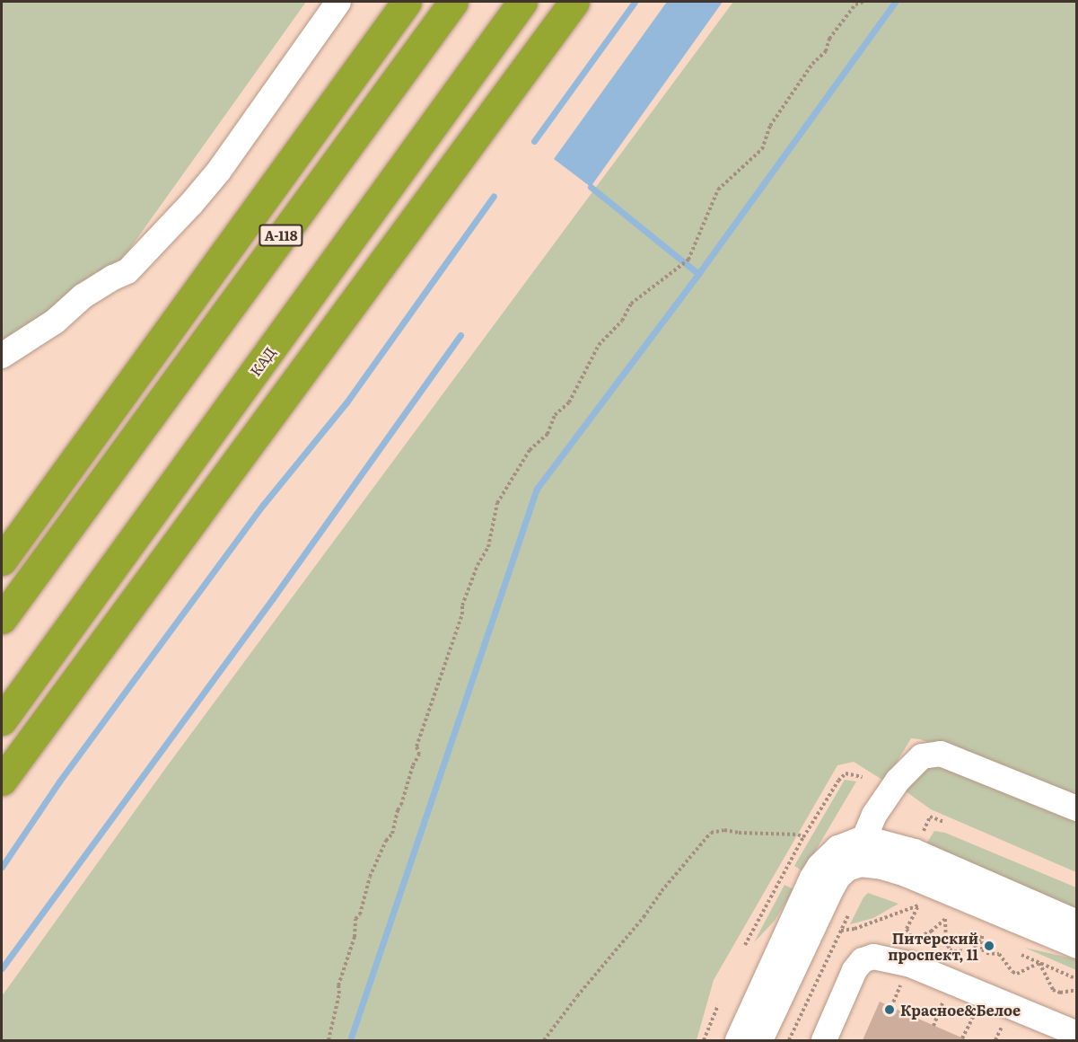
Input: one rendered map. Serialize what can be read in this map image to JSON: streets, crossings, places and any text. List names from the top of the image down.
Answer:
{
  "streets": {
    "highway": ["А-118", "КАД"]
  },
  "places": ["Питерский проспект, 11", "Красное&Белое"]
}
